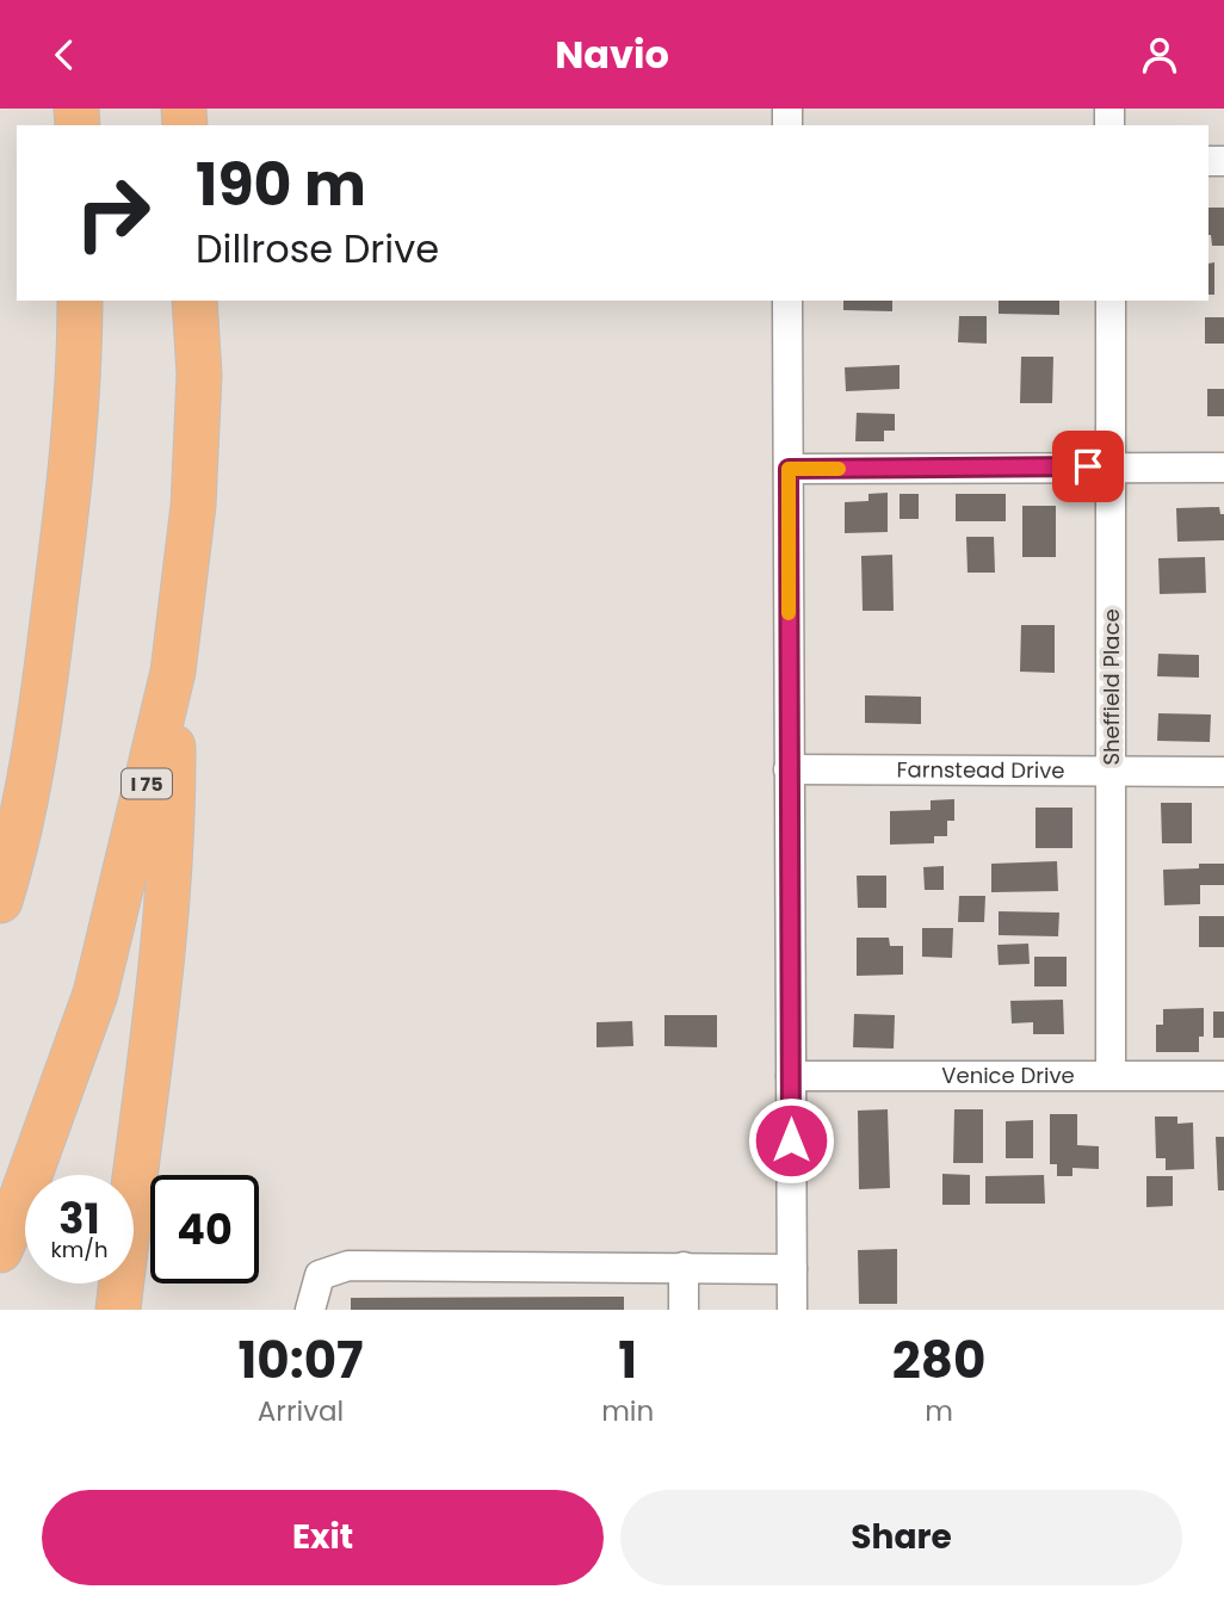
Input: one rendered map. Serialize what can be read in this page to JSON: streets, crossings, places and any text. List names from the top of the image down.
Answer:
{
  "streets": {
    "highway": ["I 75"],
    "street": ["Sheffield Place", "Farnstead Drive", "Venice Drive"]
  },
  "crossings": [
    ["Sheffield Place", "Farnstead Drive"],
    ["Sheffield Place", "Venice Drive"]
  ],
  "page": {
    "header": "Navio",
    "turn": ["190 m", "Dillrose Drive"],
    "speed": "31 km/h",
    "limit": "40",
    "eta": [
      "10:07",
      "Arrival",
      "1",
      "min",
      "280",
      "m"
    ],
    "buttons": ["Exit", "Share"]
  }
}
